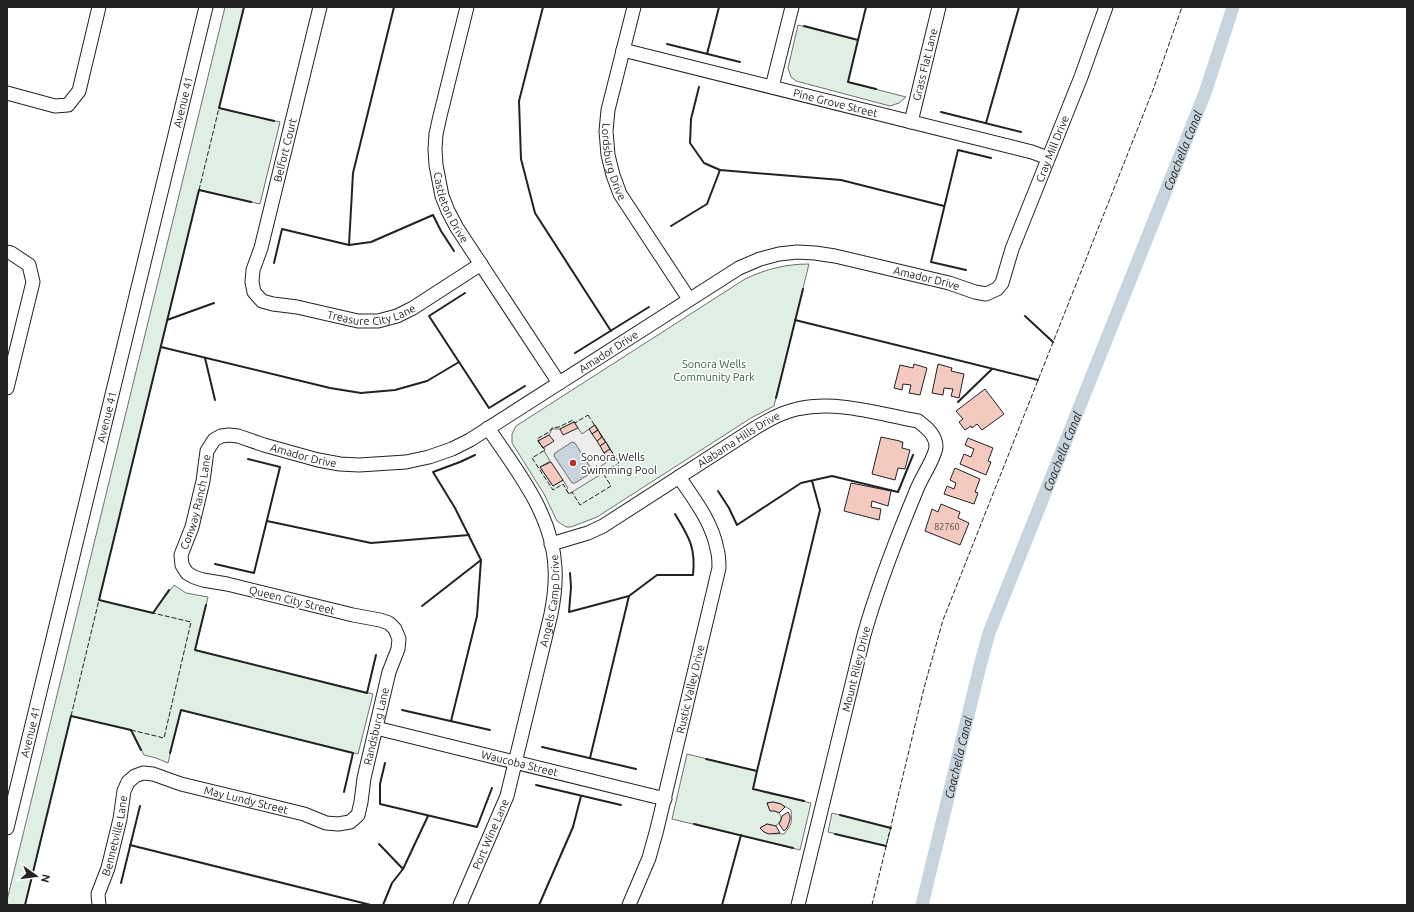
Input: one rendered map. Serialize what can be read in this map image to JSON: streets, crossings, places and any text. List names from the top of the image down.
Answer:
{
  "streets": {
    "street": [
      "Grass Flat Lane",
      "Avenue 41",
      "Pine Grove Street",
      "Cray Mill Drive",
      "Belfort Court",
      "Lordsburg Drive",
      "Castleton Drive",
      "Amador Drive",
      "Treasure City Lane",
      "Alabama Hills Drive",
      "Conway Ranch Lane",
      "Queen City Street",
      "Angels Camp Drive",
      "Mount Riley Drive",
      "Rustic Valley Drive",
      "Randsburg Lane",
      "Waucoba Street",
      "May Lundy Street",
      "Bennetville Lane",
      "Port Wine Lane"
    ]
  },
  "crossings": [
    ["Grass Flat Lane", "Pine Grove Street"],
    ["Pine Grove Street", "Cray Mill Drive"],
    ["Pine Grove Street", "Lordsburg Drive"],
    ["Cray Mill Drive", "Amador Drive"],
    ["Belfort Court", "Treasure City Lane"],
    ["Lordsburg Drive", "Amador Drive"],
    ["Castleton Drive", "Amador Drive"],
    ["Castleton Drive", "Treasure City Lane"],
    ["Amador Drive", "Conway Ranch Lane"],
    ["Amador Drive", "Angels Camp Drive"],
    ["Alabama Hills Drive", "Angels Camp Drive"],
    ["Alabama Hills Drive", "Mount Riley Drive"],
    ["Alabama Hills Drive", "Rustic Valley Drive"],
    ["Conway Ranch Lane", "Queen City Street"],
    ["Queen City Street", "Randsburg Lane"],
    ["Angels Camp Drive", "Waucoba Street"],
    ["Angels Camp Drive", "Port Wine Lane"],
    ["Rustic Valley Drive", "Waucoba Street"],
    ["Randsburg Lane", "Waucoba Street"],
    ["Randsburg Lane", "May Lundy Street"],
    ["Waucoba Street", "Port Wine Lane"],
    ["May Lundy Street", "Bennetville Lane"]
  ],
  "water": ["Coachella Canal"],
  "parks": ["Sonora Wells Community Park"],
  "places": ["Sonora Wells Swimming Pool"],
  "house_numbers": ["82760"],
  "north": "right"
}
